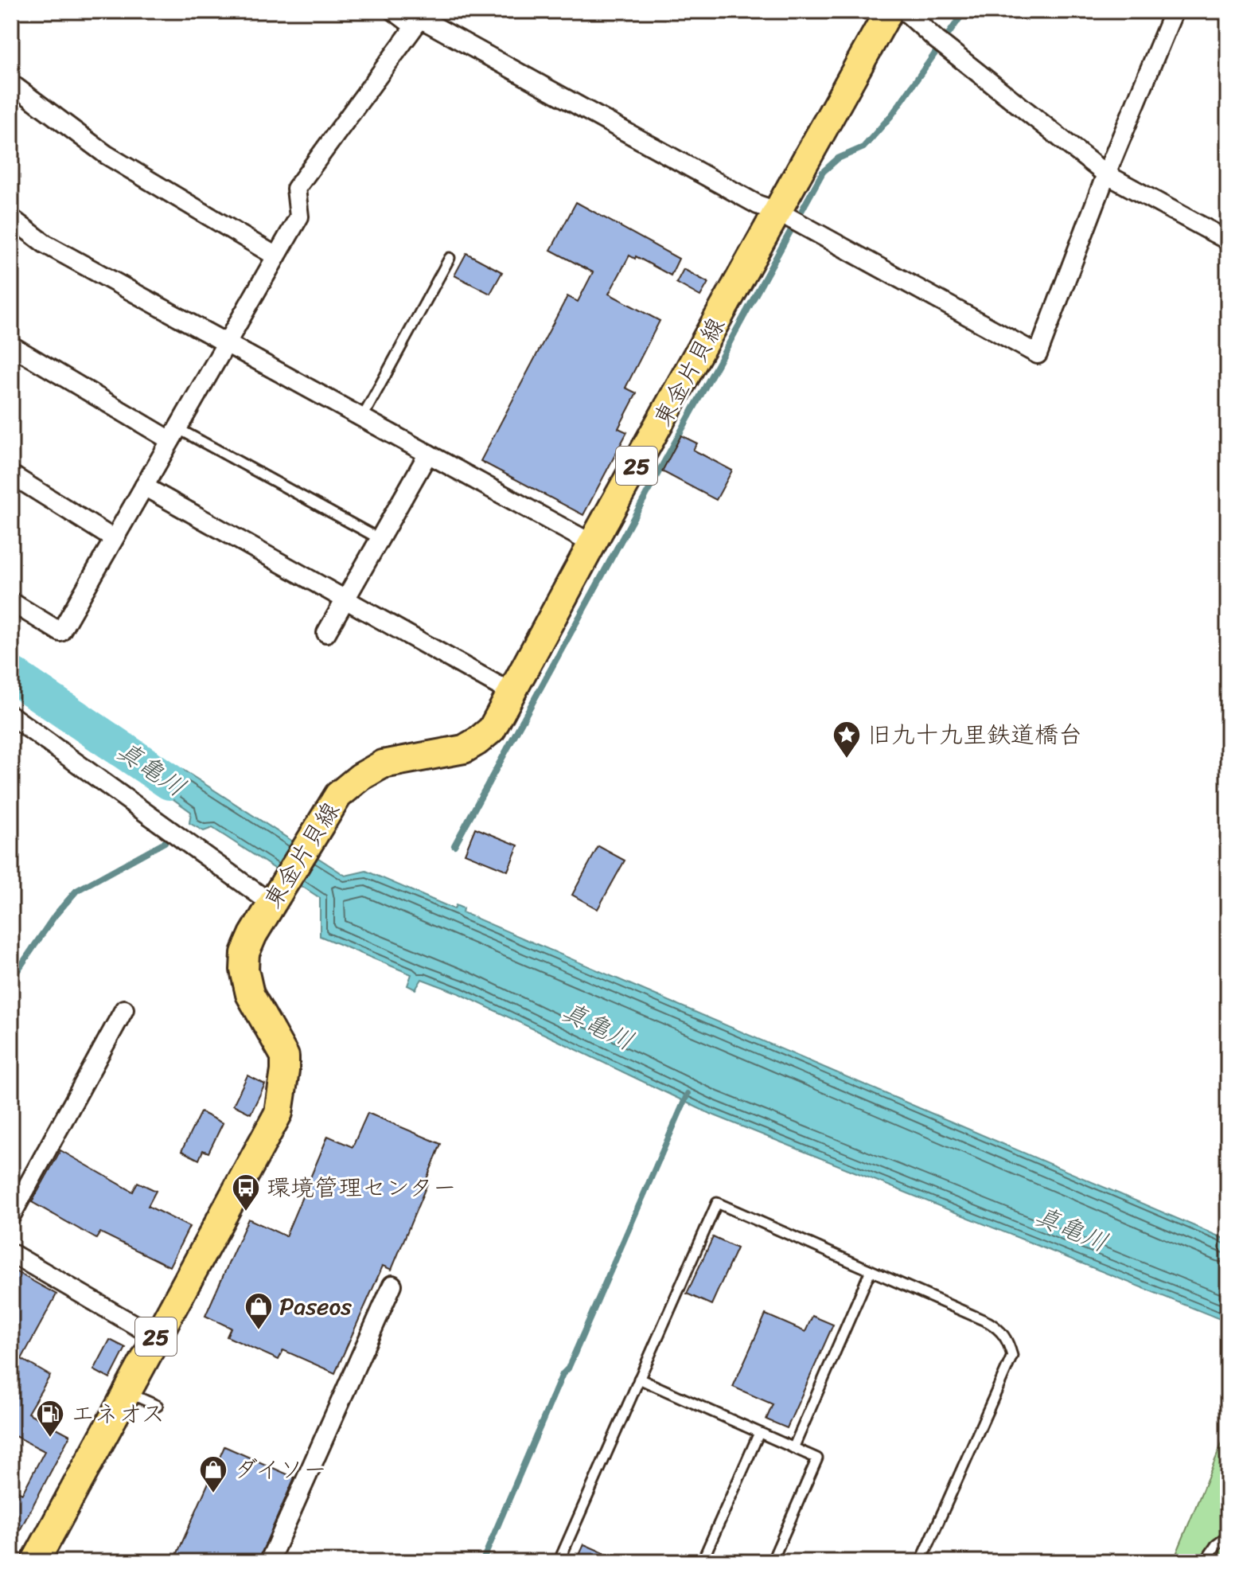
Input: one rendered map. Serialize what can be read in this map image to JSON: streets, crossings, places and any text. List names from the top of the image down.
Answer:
{
  "streets": {
    "main road": ["東金片貝線", "25"]
  },
  "water": ["真亀川"],
  "places": {
    "place": ["旧九十九里鉄道橋台"],
    "bus stop": ["環境管理センター"],
    "shop": ["Paseos", "ダイソー"],
    "fuel station": ["エネオス"]
  }
}
